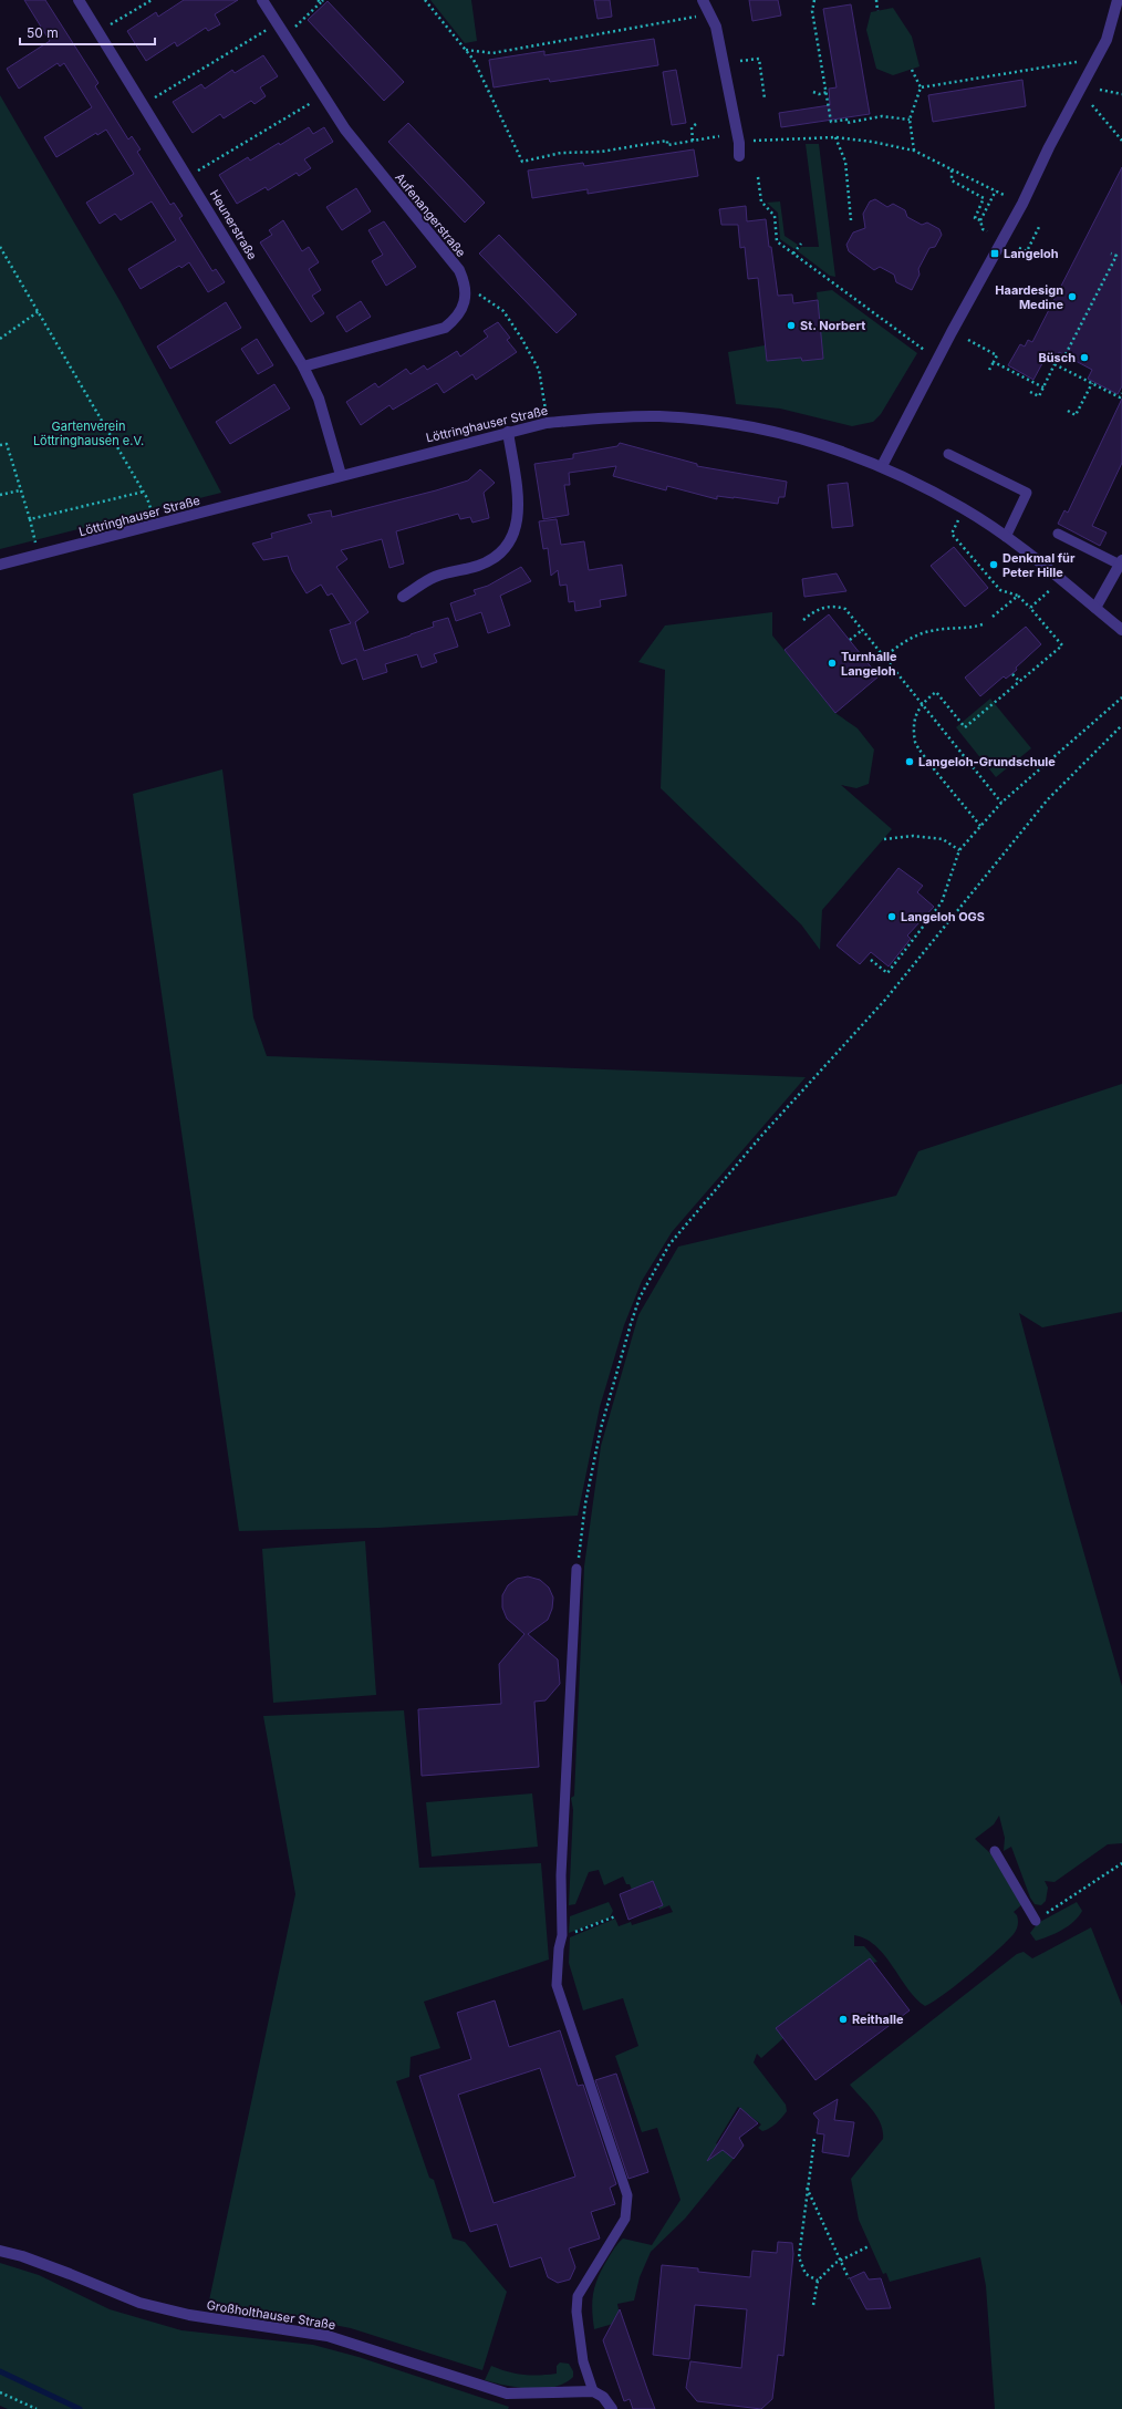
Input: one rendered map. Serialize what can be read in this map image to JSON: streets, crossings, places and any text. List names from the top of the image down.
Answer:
{
  "streets": {
    "street": [
      "Aufenangerstraße",
      "Heunerstraße",
      "Löttringhauser Straße",
      "Großholthauser Straße"
    ]
  },
  "crossings": [
    ["Heunerstraße", "Löttringhauser Straße"]
  ],
  "parks": ["Gartenverein Löttringhausen e.V."],
  "places": {
    "transit": ["Langeloh"],
    "other": [
      "Haardesign Medine",
      "St. Norbert",
      "Büsch",
      "Denkmal für Peter Hille",
      "Turnhalle Langeloh",
      "Langeloh-Grundschule",
      "Langeloh OGS",
      "Reithalle"
    ]
  },
  "scale_bar": "50 m"
}
